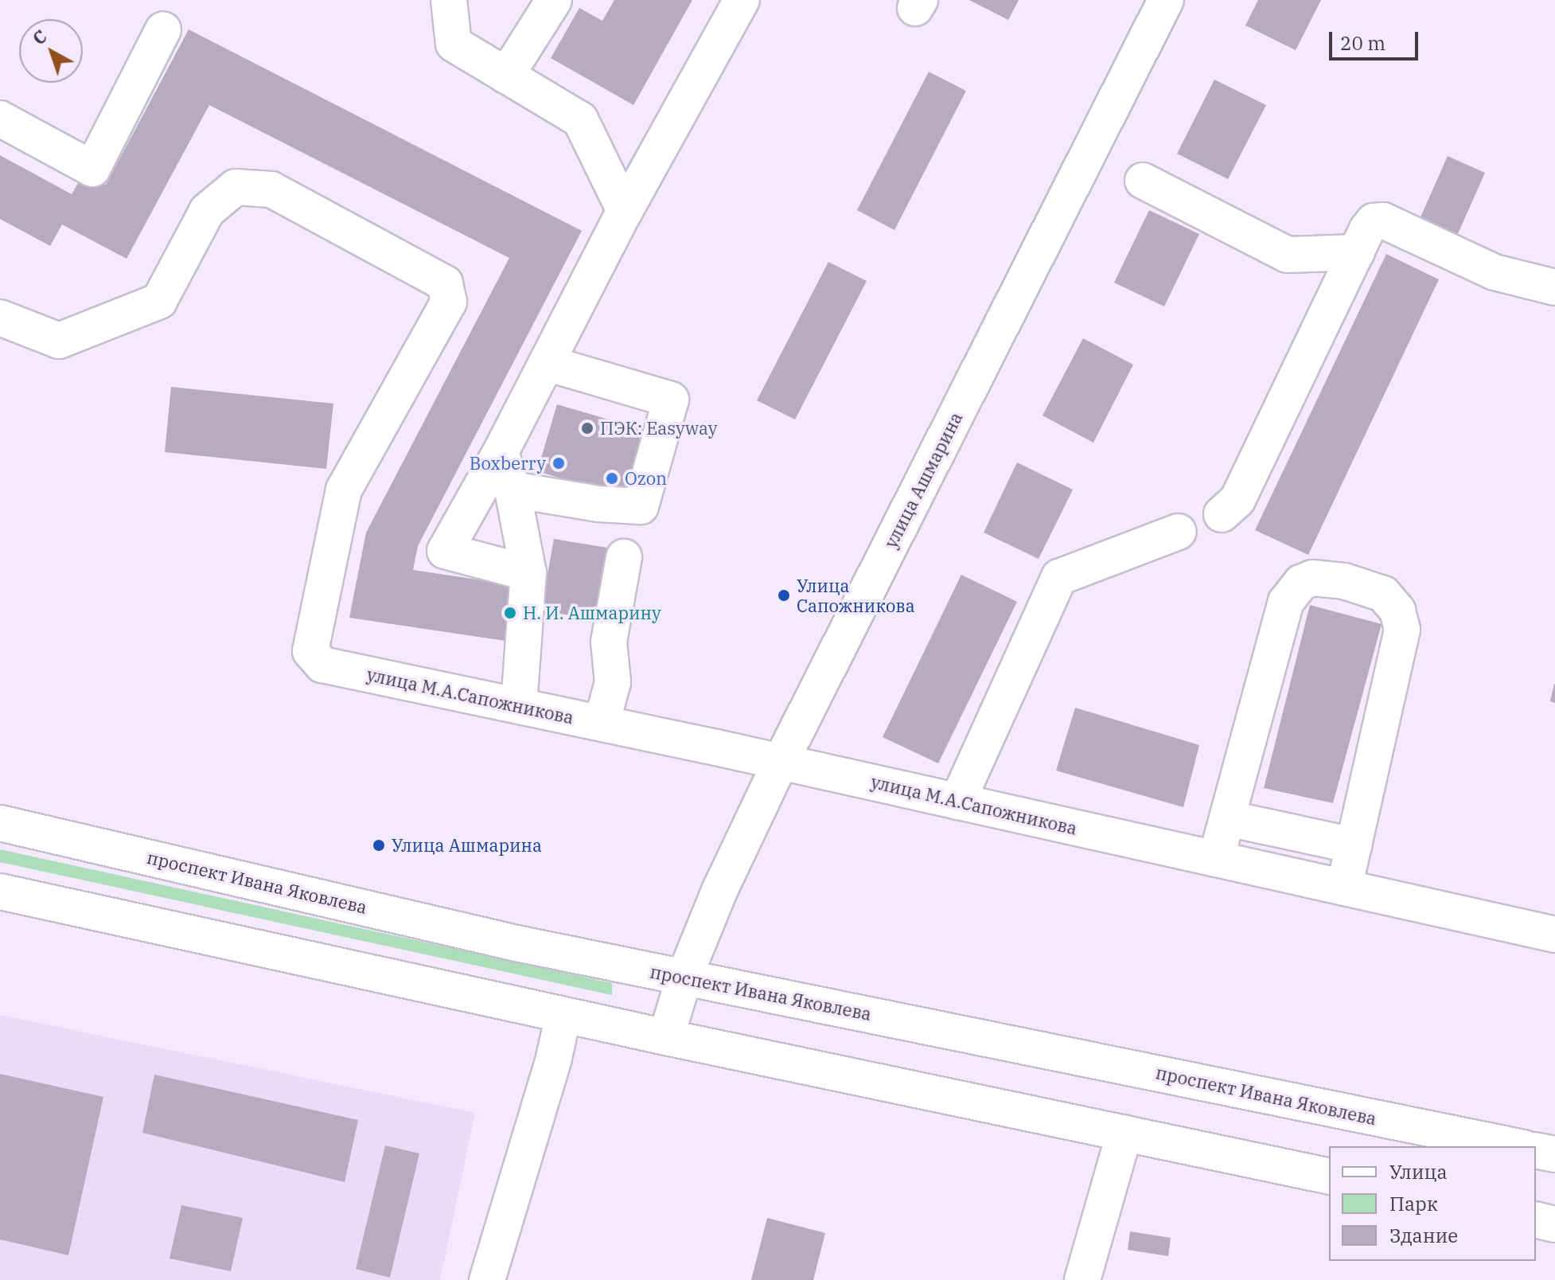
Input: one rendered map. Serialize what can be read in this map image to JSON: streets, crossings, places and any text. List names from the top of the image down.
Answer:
{
  "streets": {
    "main road": ["улица Ашмарина", "улица М.А.Сапожникова", "проспект Ивана Яковлева"]
  },
  "crossings": [
    ["улица Ашмарина", "улица М.А.Сапожникова"],
    ["улица Ашмарина", "проспект Ивана Яковлева"]
  ],
  "places": [
    "ПЭК: Easyway",
    "Boxberry",
    "Ozon",
    "Улица Сапожникова",
    "Н. И. Ашмарину",
    "Улица Ашмарина"
  ],
  "legend": ["Улица", "Парк", "Здание"],
  "scale_bar": "20 m",
  "north": "top left"
}
